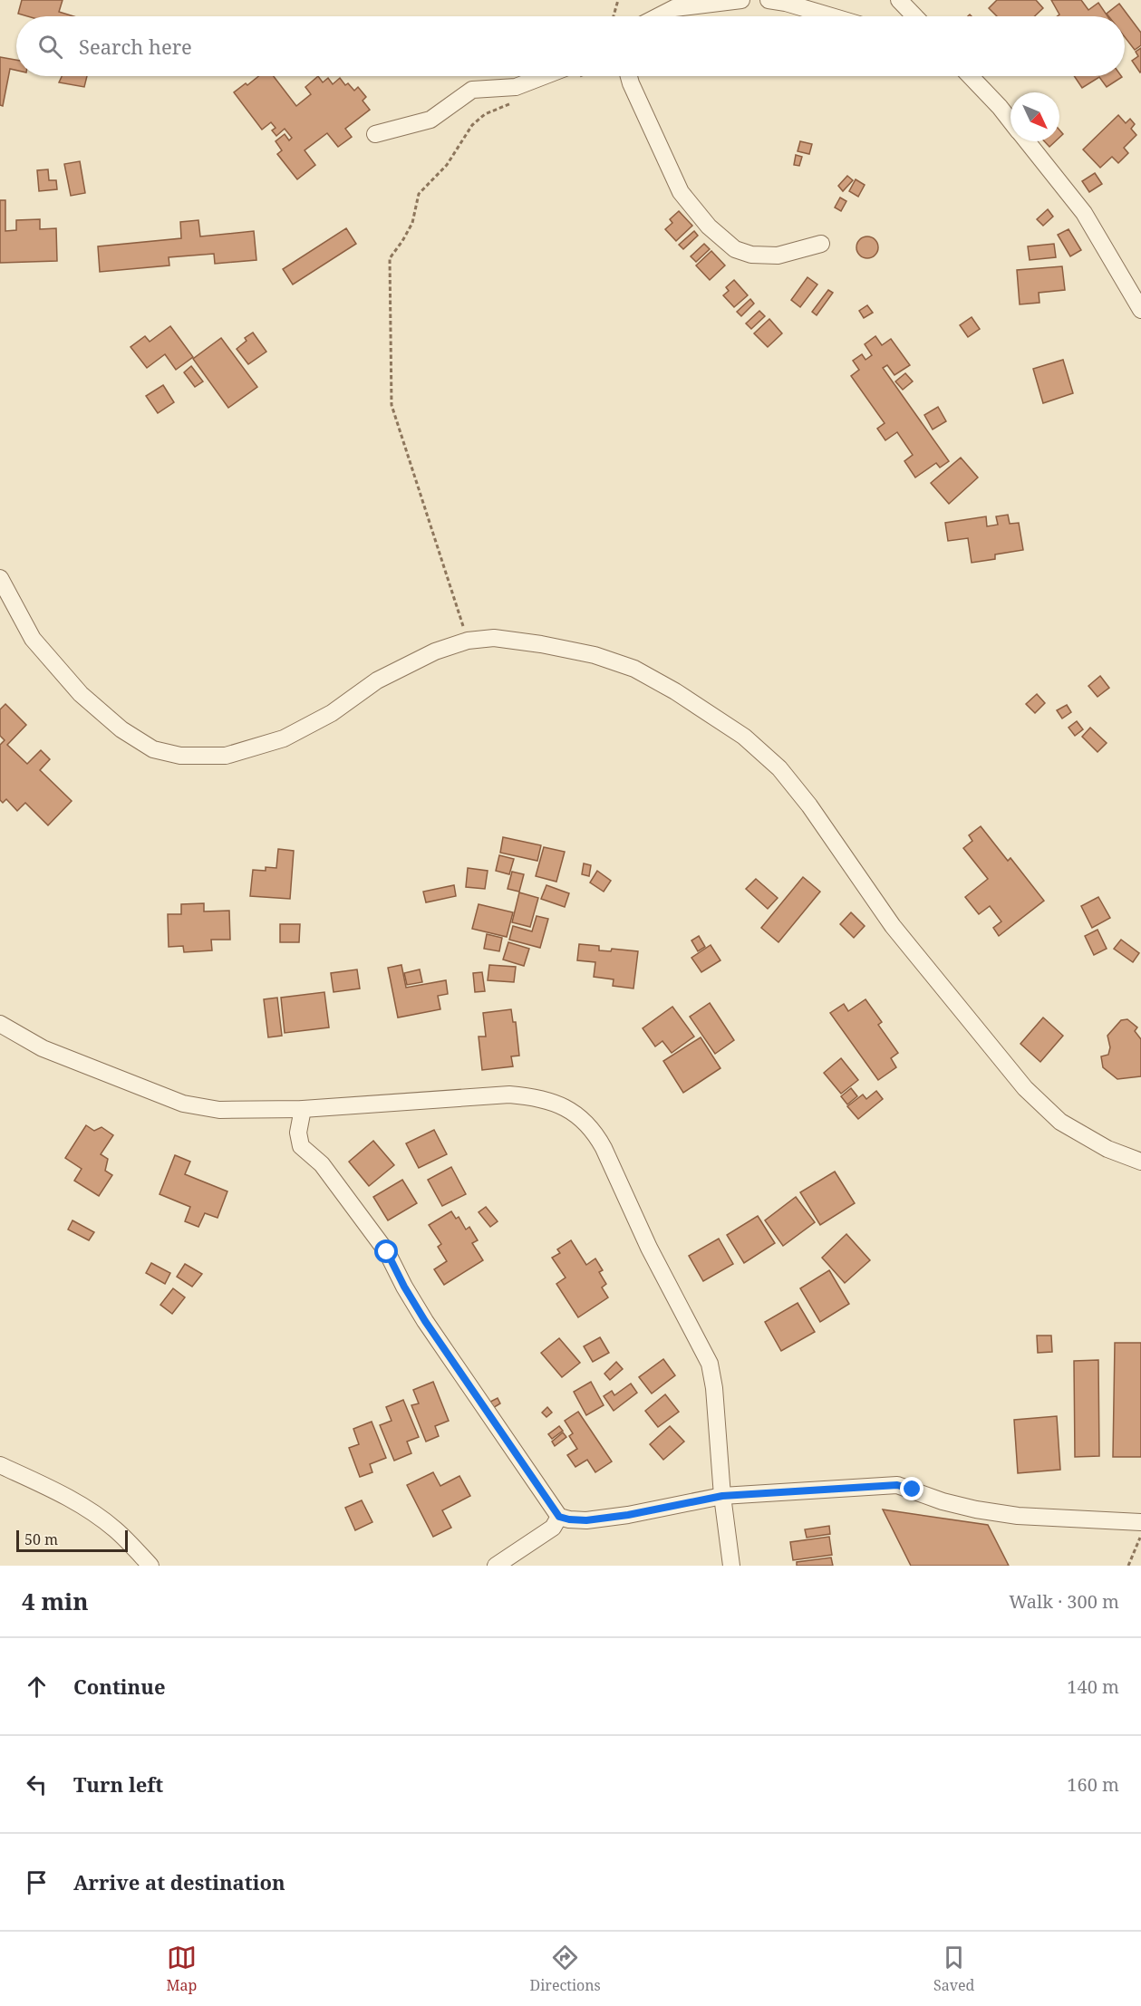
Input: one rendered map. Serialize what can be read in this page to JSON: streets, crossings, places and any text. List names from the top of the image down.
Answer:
{
  "scale_bar": "50 m",
  "north": "bottom right",
  "page": {
    "search": "Search here",
    "scale": "50 m",
    "heading": ["4 min", "Walk · 300 m"],
    "list": [
      ["Continue", "140 m"],
      ["Turn left", "160 m"],
      "Arrive at destination"
    ],
    "nav": ["Map", "Directions", "Saved"]
  }
}
